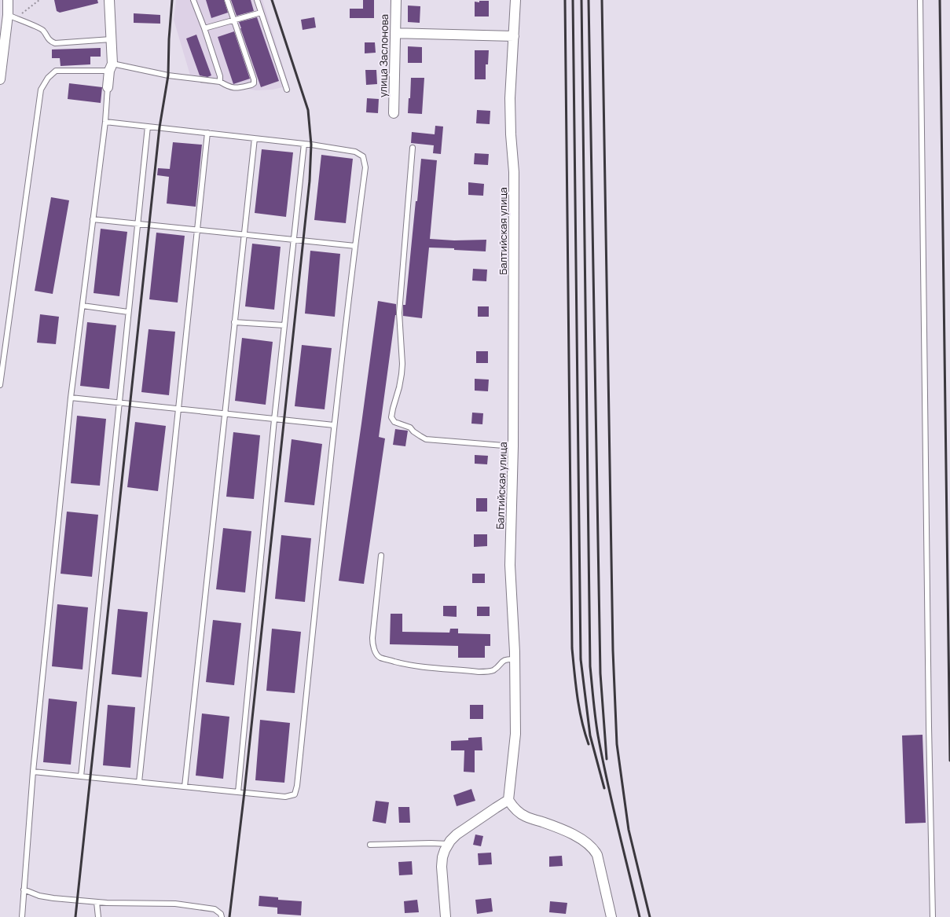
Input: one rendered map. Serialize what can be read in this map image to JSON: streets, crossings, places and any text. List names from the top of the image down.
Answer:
{
  "streets": {
    "street": ["улица Заслонова", "Балтийская улица"]
  }
}
